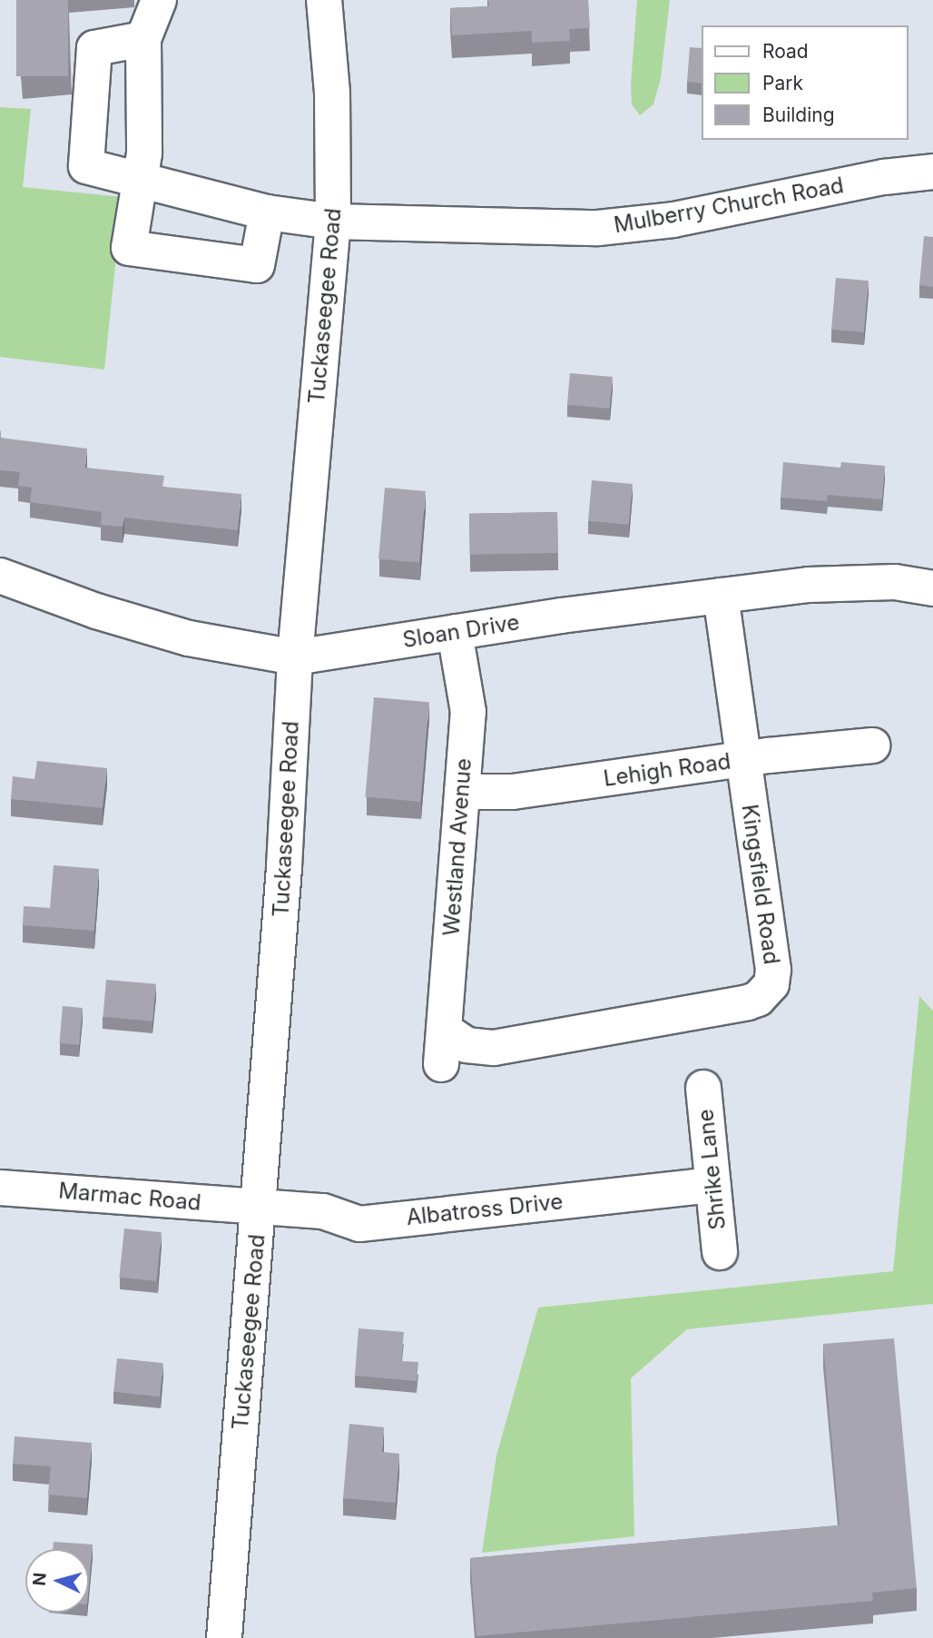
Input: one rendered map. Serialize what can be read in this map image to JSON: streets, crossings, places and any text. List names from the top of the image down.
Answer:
{
  "streets": {
    "street": [
      "Mulberry Church Road",
      "Tuckaseegee Road",
      "Sloan Drive",
      "Lehigh Road",
      "Westland Avenue",
      "Kingsfield Road",
      "Shrike Lane",
      "Marmac Road",
      "Albatross Drive"
    ]
  },
  "crossings": [
    ["Mulberry Church Road", "Tuckaseegee Road"],
    ["Tuckaseegee Road", "Sloan Drive"],
    ["Tuckaseegee Road", "Marmac Road"],
    ["Tuckaseegee Road", "Albatross Drive"],
    ["Sloan Drive", "Westland Avenue"],
    ["Sloan Drive", "Kingsfield Road"],
    ["Lehigh Road", "Westland Avenue"],
    ["Lehigh Road", "Kingsfield Road"],
    ["Westland Avenue", "Kingsfield Road"],
    ["Shrike Lane", "Albatross Drive"],
    ["Marmac Road", "Albatross Drive"]
  ],
  "legend": ["Road", "Park", "Building"],
  "north": "left"
}
